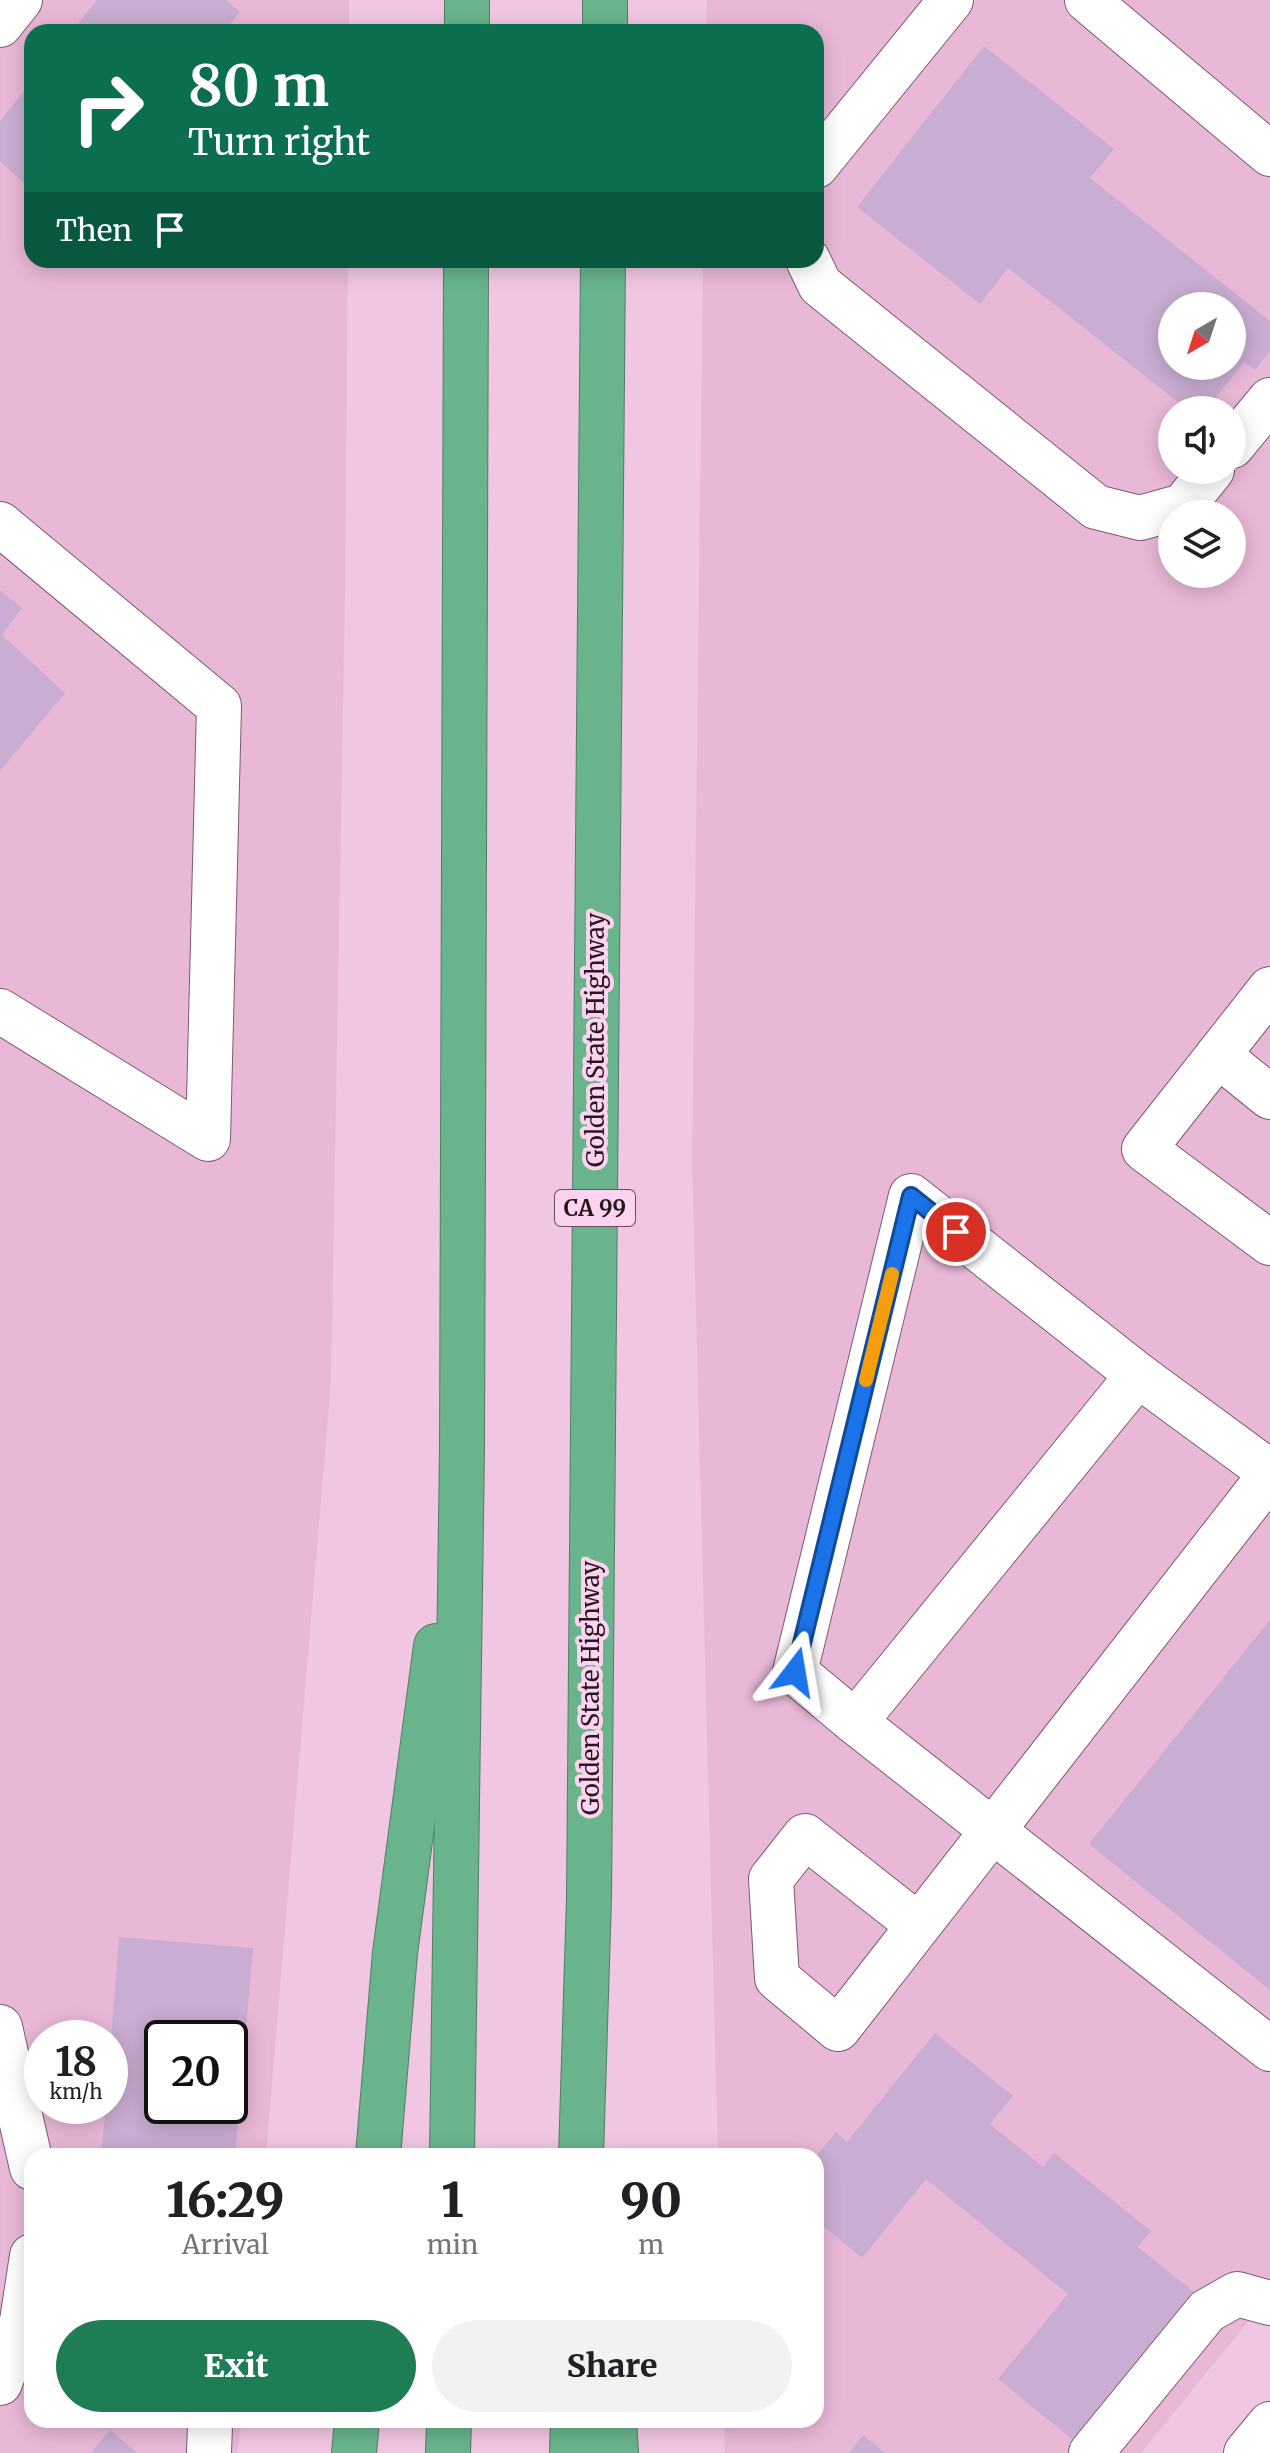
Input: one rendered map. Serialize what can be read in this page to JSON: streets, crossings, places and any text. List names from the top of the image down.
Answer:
{
  "streets": {
    "highway": ["Golden State Highway", "CA 99"]
  },
  "north": "bottom left",
  "page": {
    "turn": ["80 m", "Turn right"],
    "then": "Then",
    "speed": "18 km/h",
    "limit": "20",
    "eta": [
      "16:29",
      "Arrival",
      "1",
      "min",
      "90",
      "m"
    ],
    "buttons": ["Exit", "Share"]
  }
}
